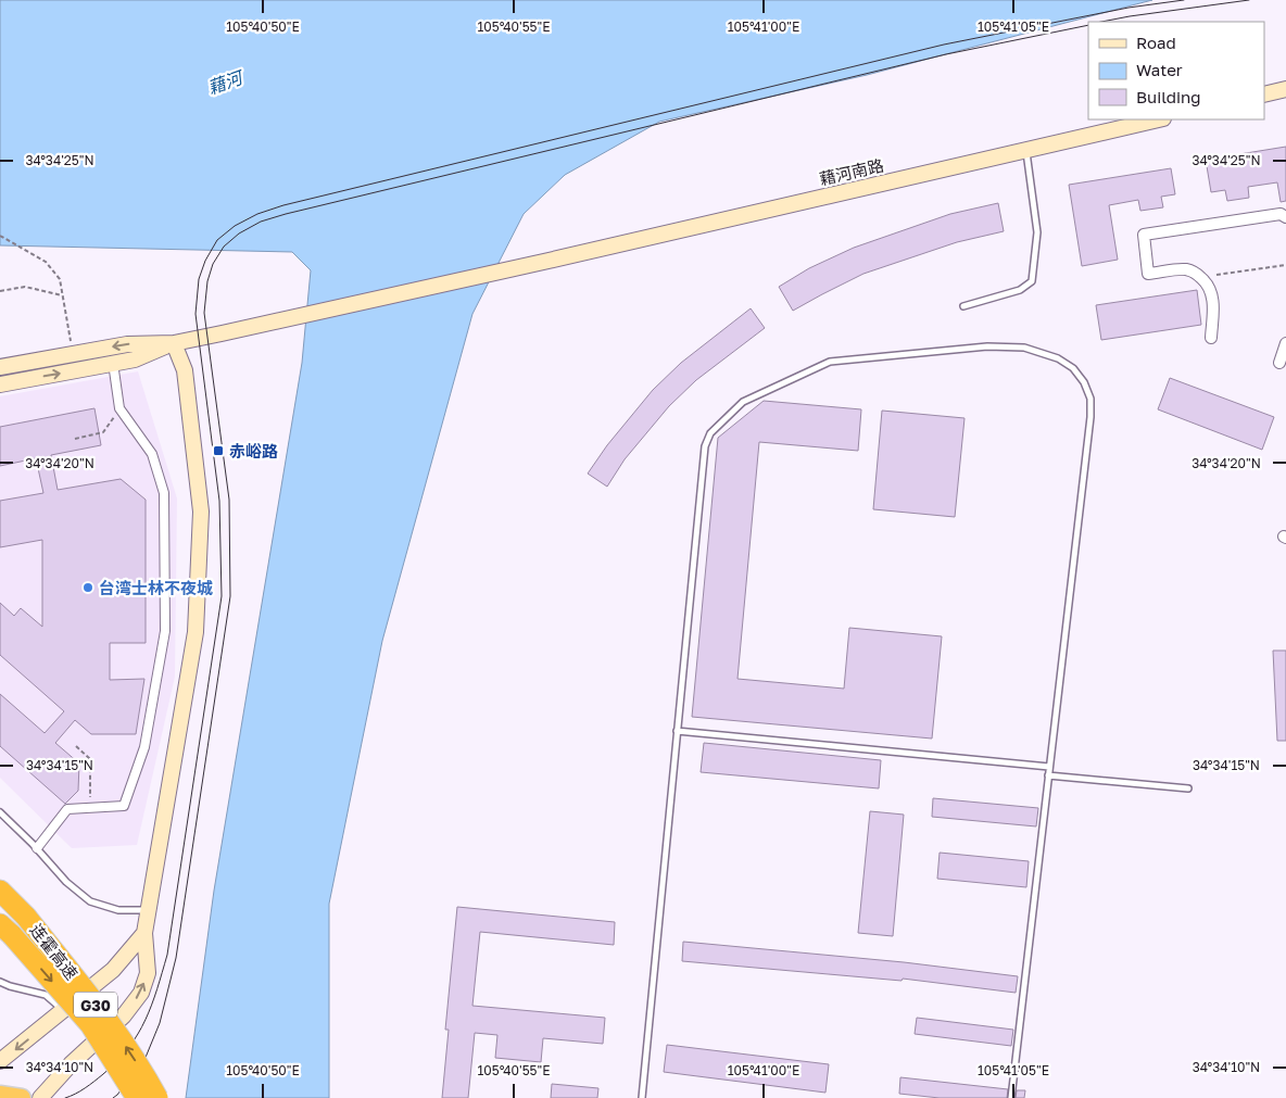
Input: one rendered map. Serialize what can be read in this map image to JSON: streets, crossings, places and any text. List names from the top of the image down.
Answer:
{
  "streets": {
    "highway": ["连霍高速", "G30"],
    "main road": ["藉河南路"]
  },
  "water": ["藉河"],
  "places": {
    "transit": ["赤峪路"],
    "other": ["台湾士林不夜城"]
  },
  "legend": ["Road", "Water", "Building"],
  "coordinates": [
    "105°40'50\"E",
    "105°40'55\"E",
    "105°41'00\"E",
    "105°41'05\"E",
    "34°34'25\"N",
    "34°34'20\"N",
    "34°34'15\"N",
    "34°34'10\"N"
  ]
}
